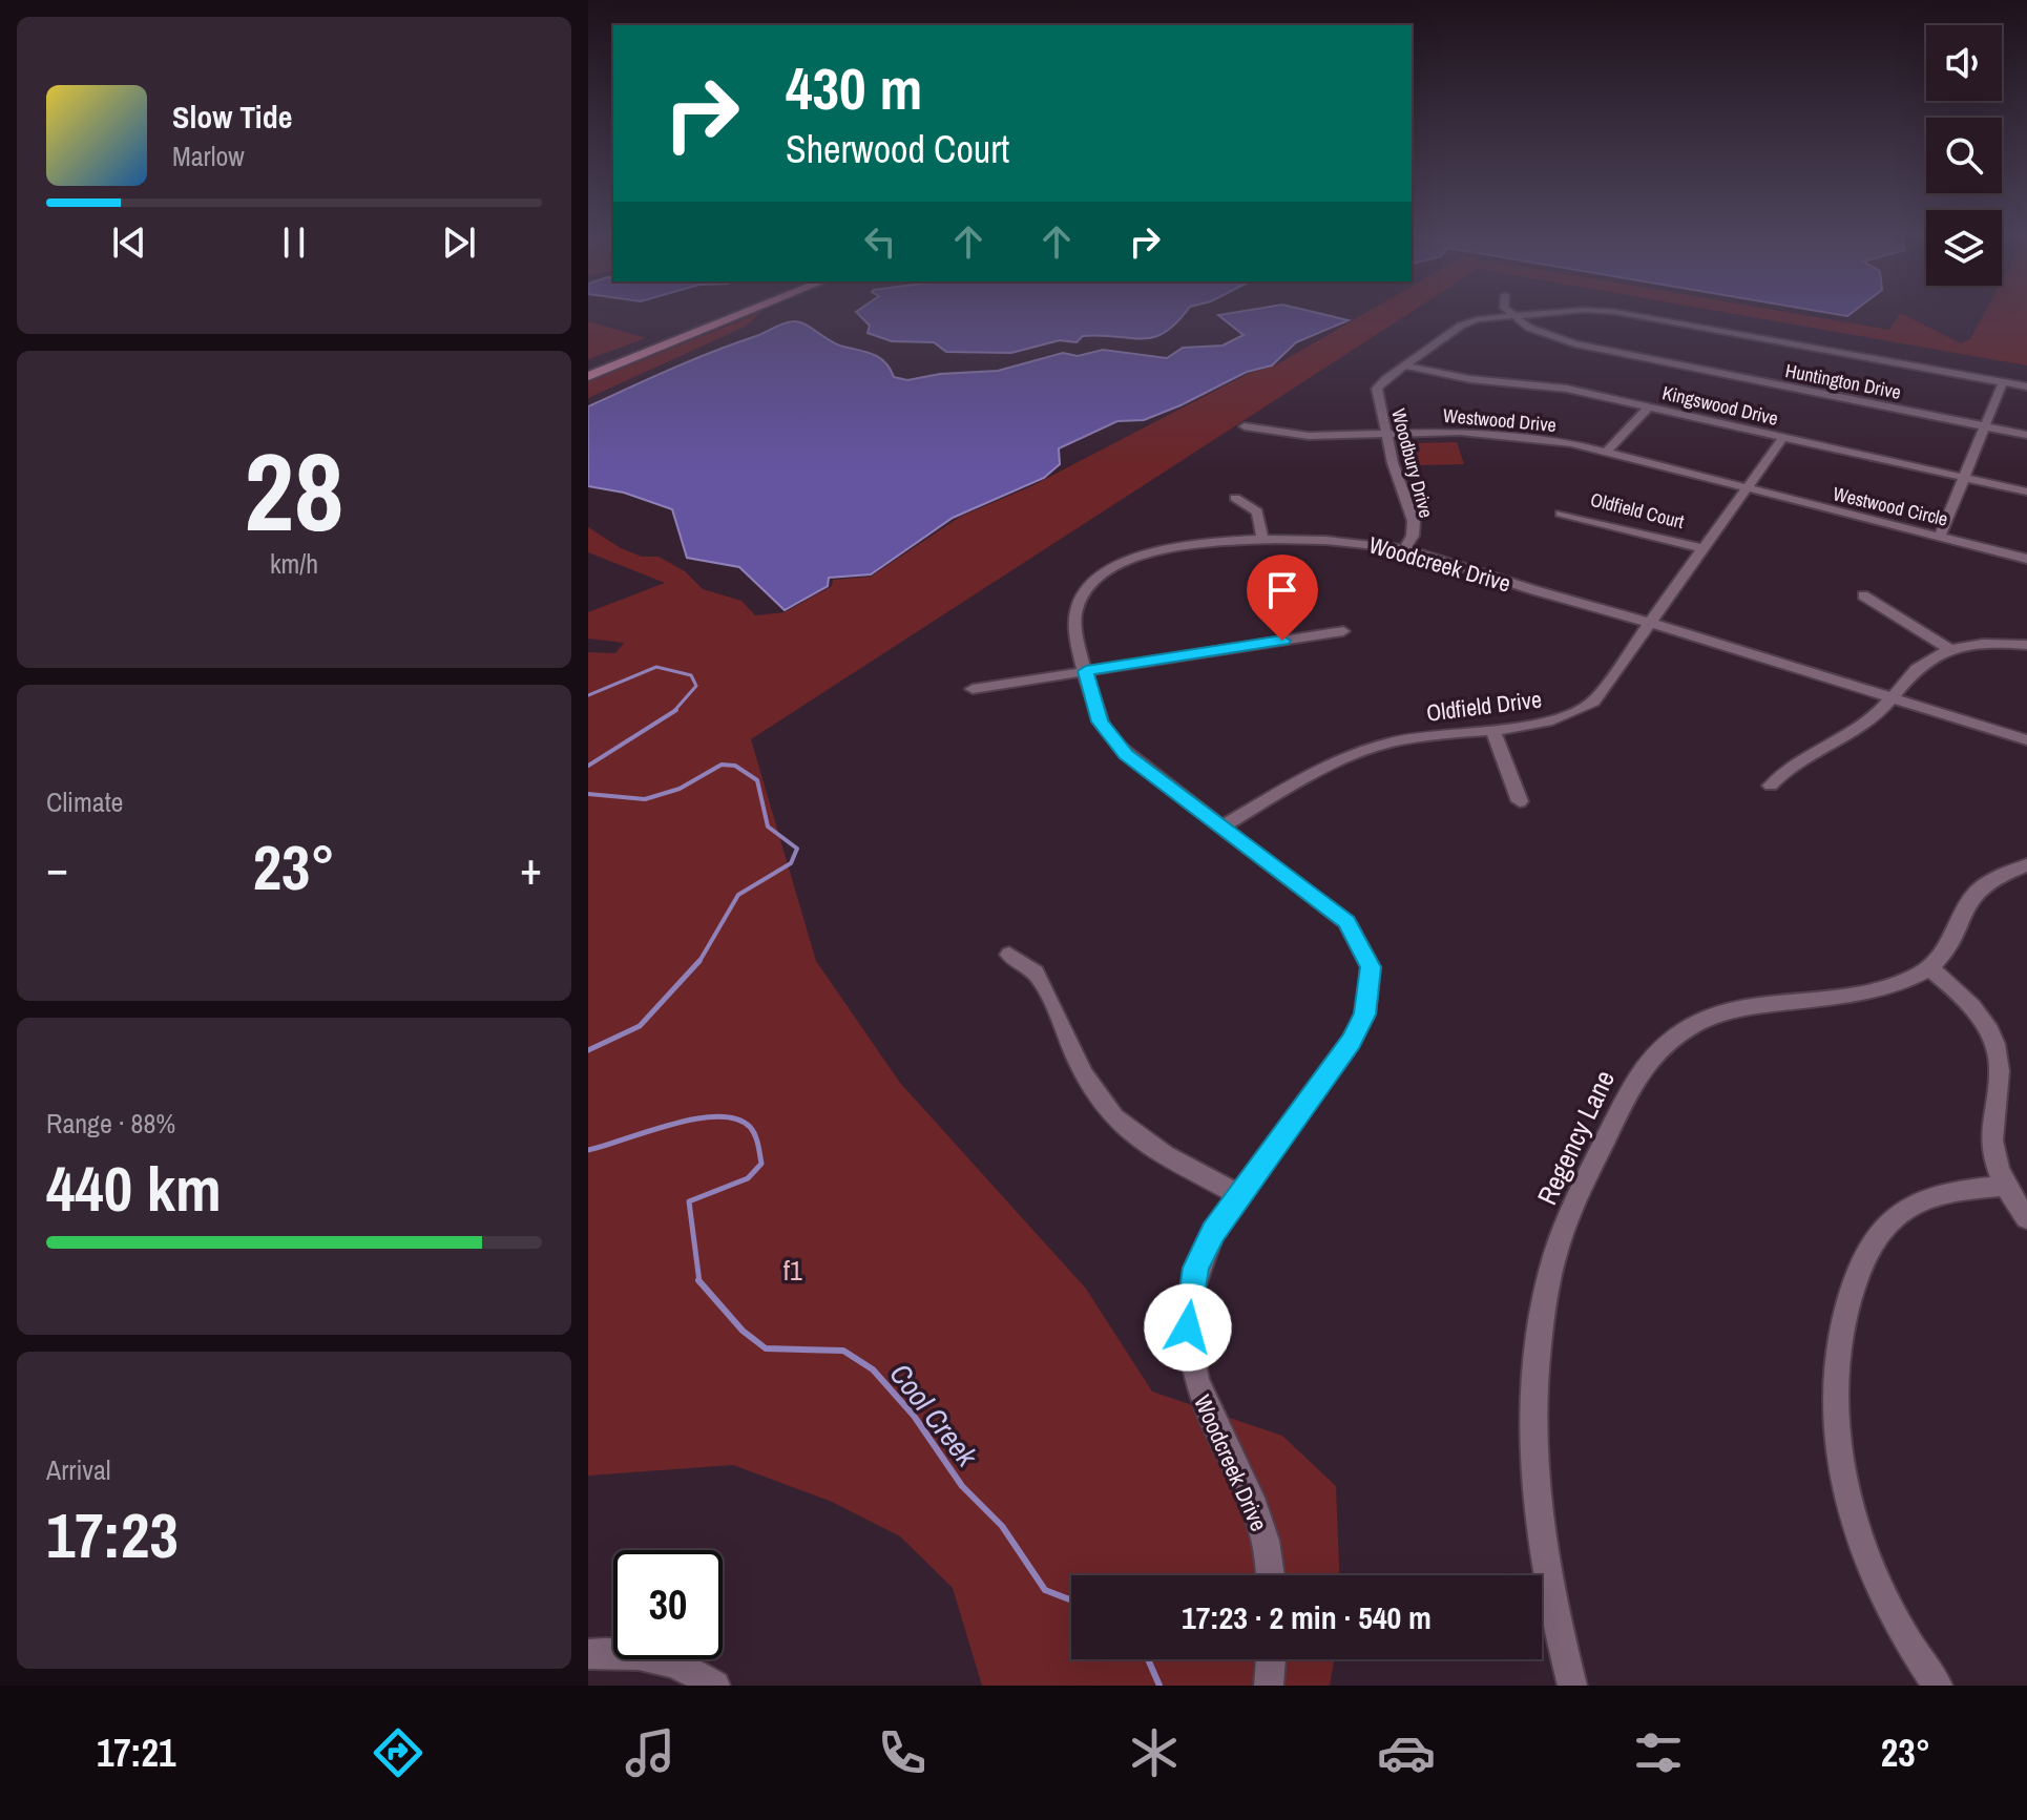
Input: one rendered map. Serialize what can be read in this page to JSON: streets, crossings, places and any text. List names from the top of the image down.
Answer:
{
  "streets": {
    "street": [
      "Huntington Drive",
      "Kingswood Drive",
      "Westwood Drive",
      "Woodbury Drive",
      "Westwood Circle",
      "Oldfield Court",
      "Woodcreek Drive",
      "Oldfield Drive",
      "Regency Lane"
    ]
  },
  "crossings": [
    ["Huntington Drive", "Woodbury Drive"],
    ["Kingswood Drive", "Woodbury Drive"],
    ["Kingswood Drive", "Oldfield Drive"],
    ["Westwood Drive", "Woodbury Drive"],
    ["Westwood Drive", "Westwood Circle"],
    ["Westwood Drive", "Oldfield Drive"],
    ["Woodbury Drive", "Woodcreek Drive"],
    ["Westwood Circle", "Oldfield Drive"],
    ["Oldfield Court", "Oldfield Drive"],
    ["Woodcreek Drive", "Oldfield Drive"]
  ],
  "water": ["Cool Creek"],
  "parks": ["f1"],
  "page": {
    "turn": ["430 m", "Sherwood Court"],
    "song": ["Slow Tide", "Marlow"],
    "tile": [
      ["28", "km/h"],
      "Climate",
      ["Range · 88%", "440 km"],
      ["Arrival", "17:23"]
    ],
    "heat": ["−", "23°", "+"],
    "limit": "30",
    "trip": "17:23 · 2 min · 540 m",
    "tabs": ["17:21", "23°"]
  }
}
